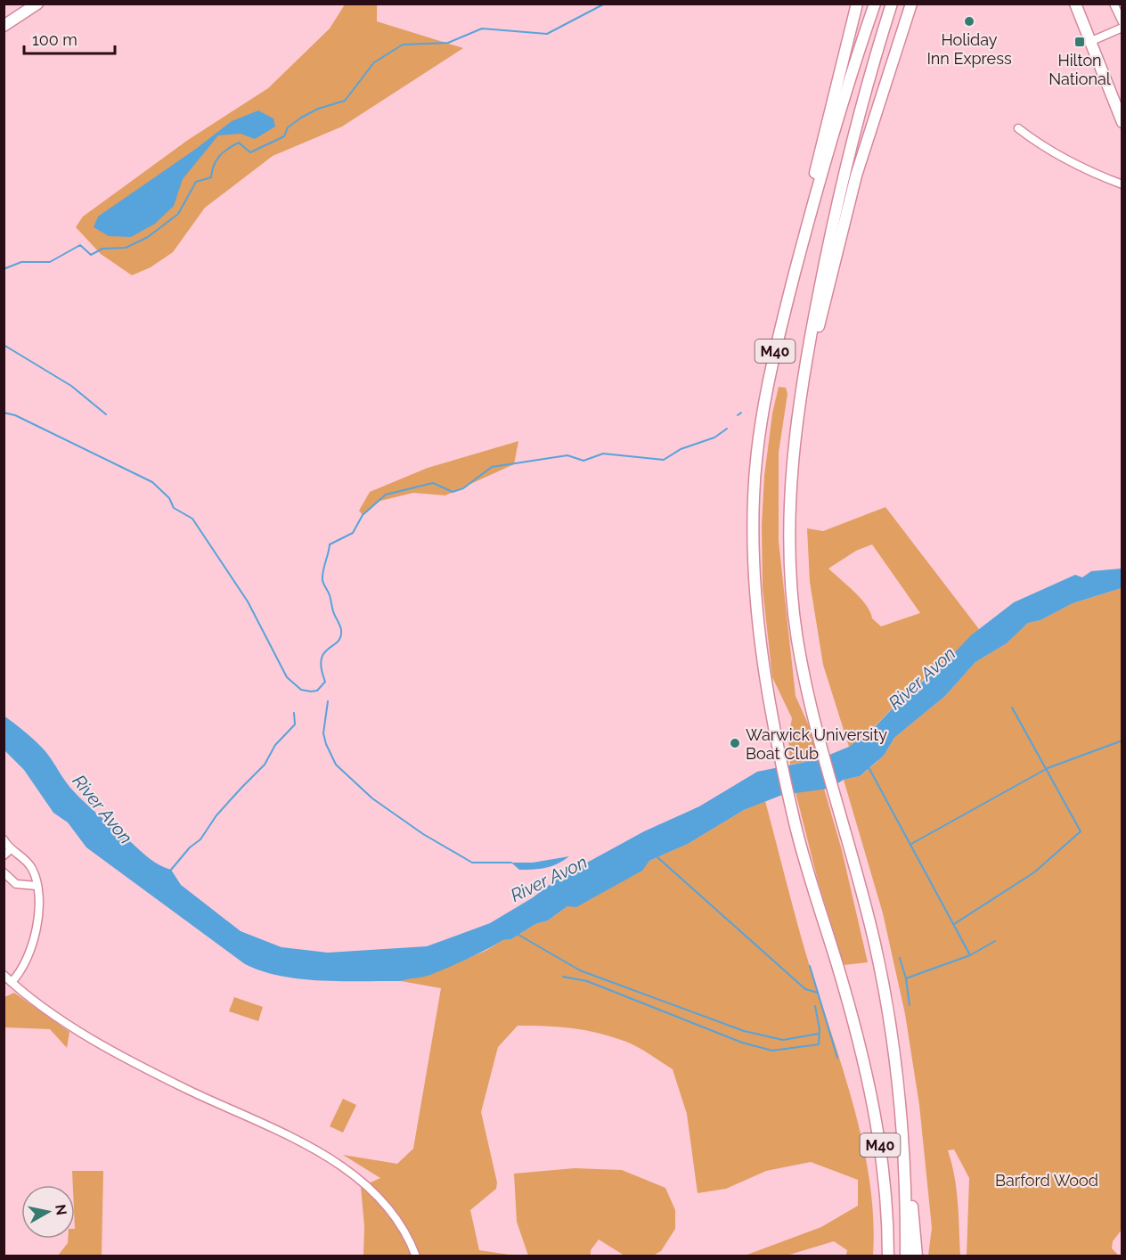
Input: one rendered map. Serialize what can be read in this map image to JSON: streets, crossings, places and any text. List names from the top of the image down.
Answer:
{
  "streets": {
    "highway": ["M40"]
  },
  "water": ["River Avon"],
  "parks": ["Barford Wood"],
  "places": {
    "other": ["Holiday Inn Express", "Warwick University Boat Club"],
    "transit": ["Hilton National"]
  },
  "scale_bar": "100 m",
  "north": "right"
}
